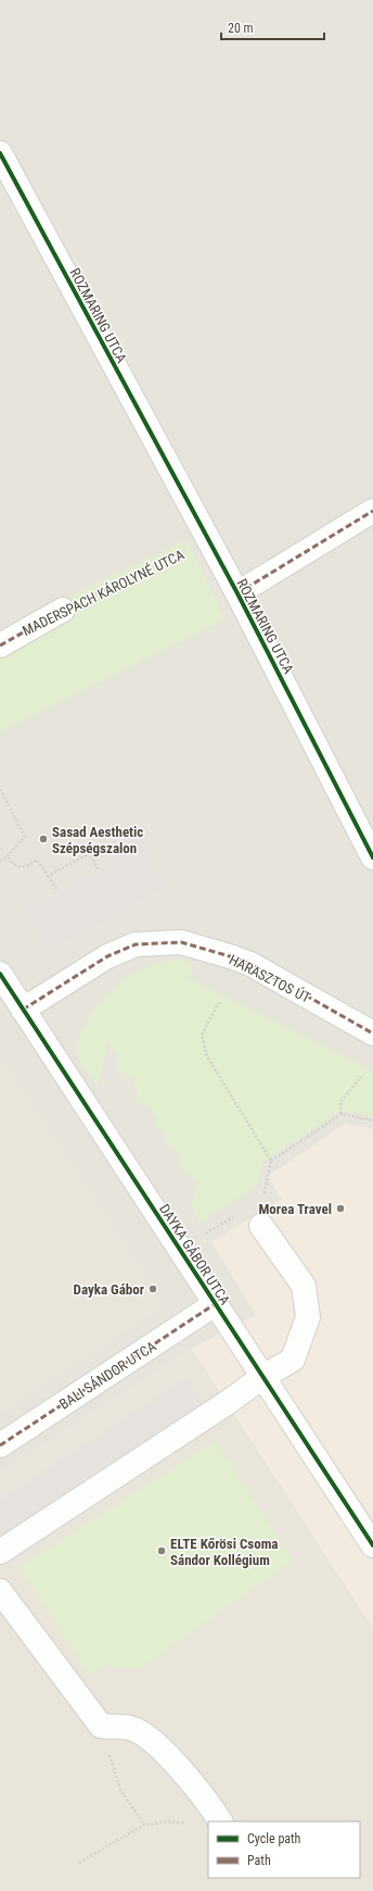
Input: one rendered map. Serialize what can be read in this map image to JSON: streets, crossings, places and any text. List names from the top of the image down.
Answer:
{
  "streets": {
    "street": [
      "ROZMARING UTCA",
      "MADERSPACH KÁROLYNÉ UTCA",
      "HARASZTOS ÚT",
      "DAYKA GÁBOR UTCA",
      "BALI SÁNDOR UTCA"
    ]
  },
  "crossings": [
    ["ROZMARING UTCA", "MADERSPACH KÁROLYNÉ UTCA"],
    ["HARASZTOS ÚT", "DAYKA GÁBOR UTCA"],
    ["DAYKA GÁBOR UTCA", "BALI SÁNDOR UTCA"]
  ],
  "places": [
    "Sasad Aesthetic Szépségszalon",
    "Morea Travel",
    "Dayka Gábor",
    "ELTE Kőrösi Csoma Sándor Kollégium"
  ],
  "legend": ["Cycle path", "Path"],
  "scale_bar": "20 m"
}
